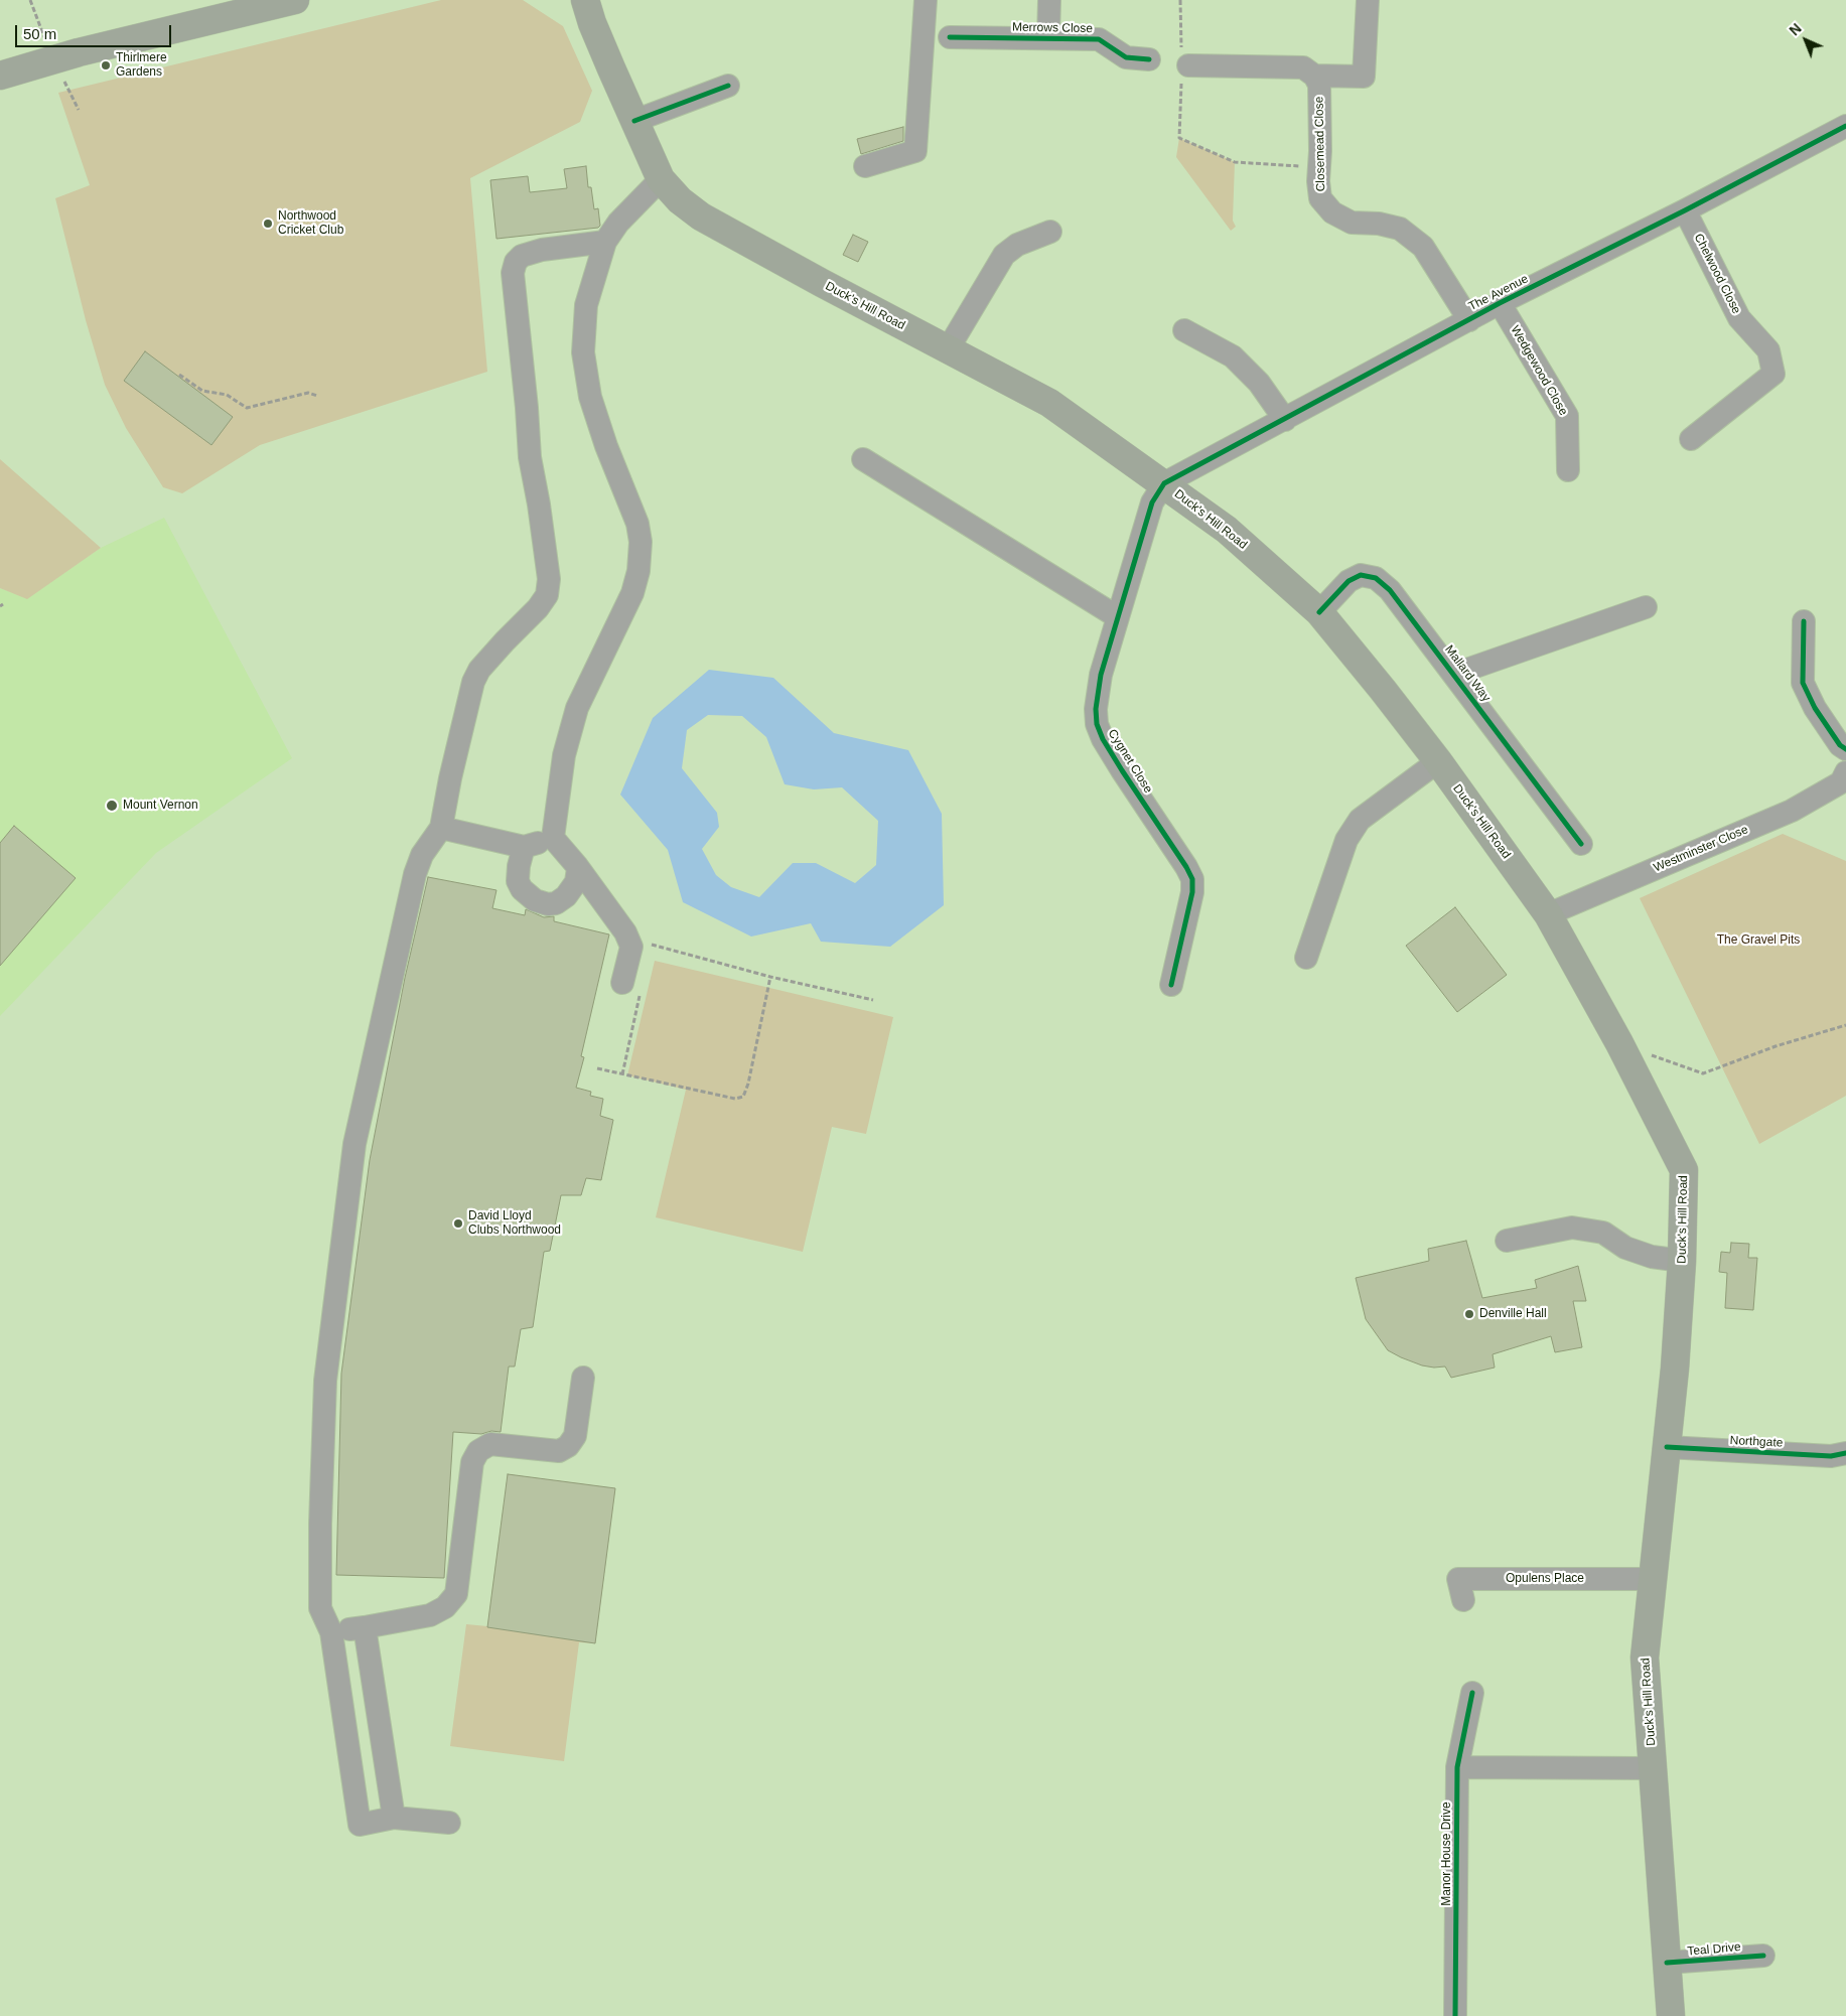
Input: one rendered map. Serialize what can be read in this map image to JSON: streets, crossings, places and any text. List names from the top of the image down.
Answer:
{
  "streets": {
    "main road": ["Duck's Hill Road"],
    "street": [
      "Merrows Close",
      "Closemead Close",
      "Chelwood Close",
      "The Avenue",
      "Wedgewood Close",
      "Mallard Way",
      "Cygnet Close",
      "Westminster Close",
      "Northgate",
      "Opulens Place",
      "Manor House Drive",
      "Teal Drive"
    ]
  },
  "crossings": [
    ["Closemead Close", "The Avenue"],
    ["Chelwood Close", "The Avenue"],
    ["The Avenue", "Duck's Hill Road"],
    ["The Avenue", "Wedgewood Close"],
    ["The Avenue", "Cygnet Close"],
    ["Duck's Hill Road", "Mallard Way"],
    ["Duck's Hill Road", "Cygnet Close"],
    ["Duck's Hill Road", "Westminster Close"],
    ["Duck's Hill Road", "Northgate"],
    ["Duck's Hill Road", "Opulens Place"],
    ["Duck's Hill Road", "Teal Drive"]
  ],
  "parks": ["The Gravel Pits"],
  "places": [
    "Thirlmere Gardens",
    "Northwood Cricket Club",
    "Mount Vernon",
    "David Lloyd Clubs Northwood",
    "Denville Hall"
  ],
  "scale_bar": "50 m",
  "north": "top left"
}
